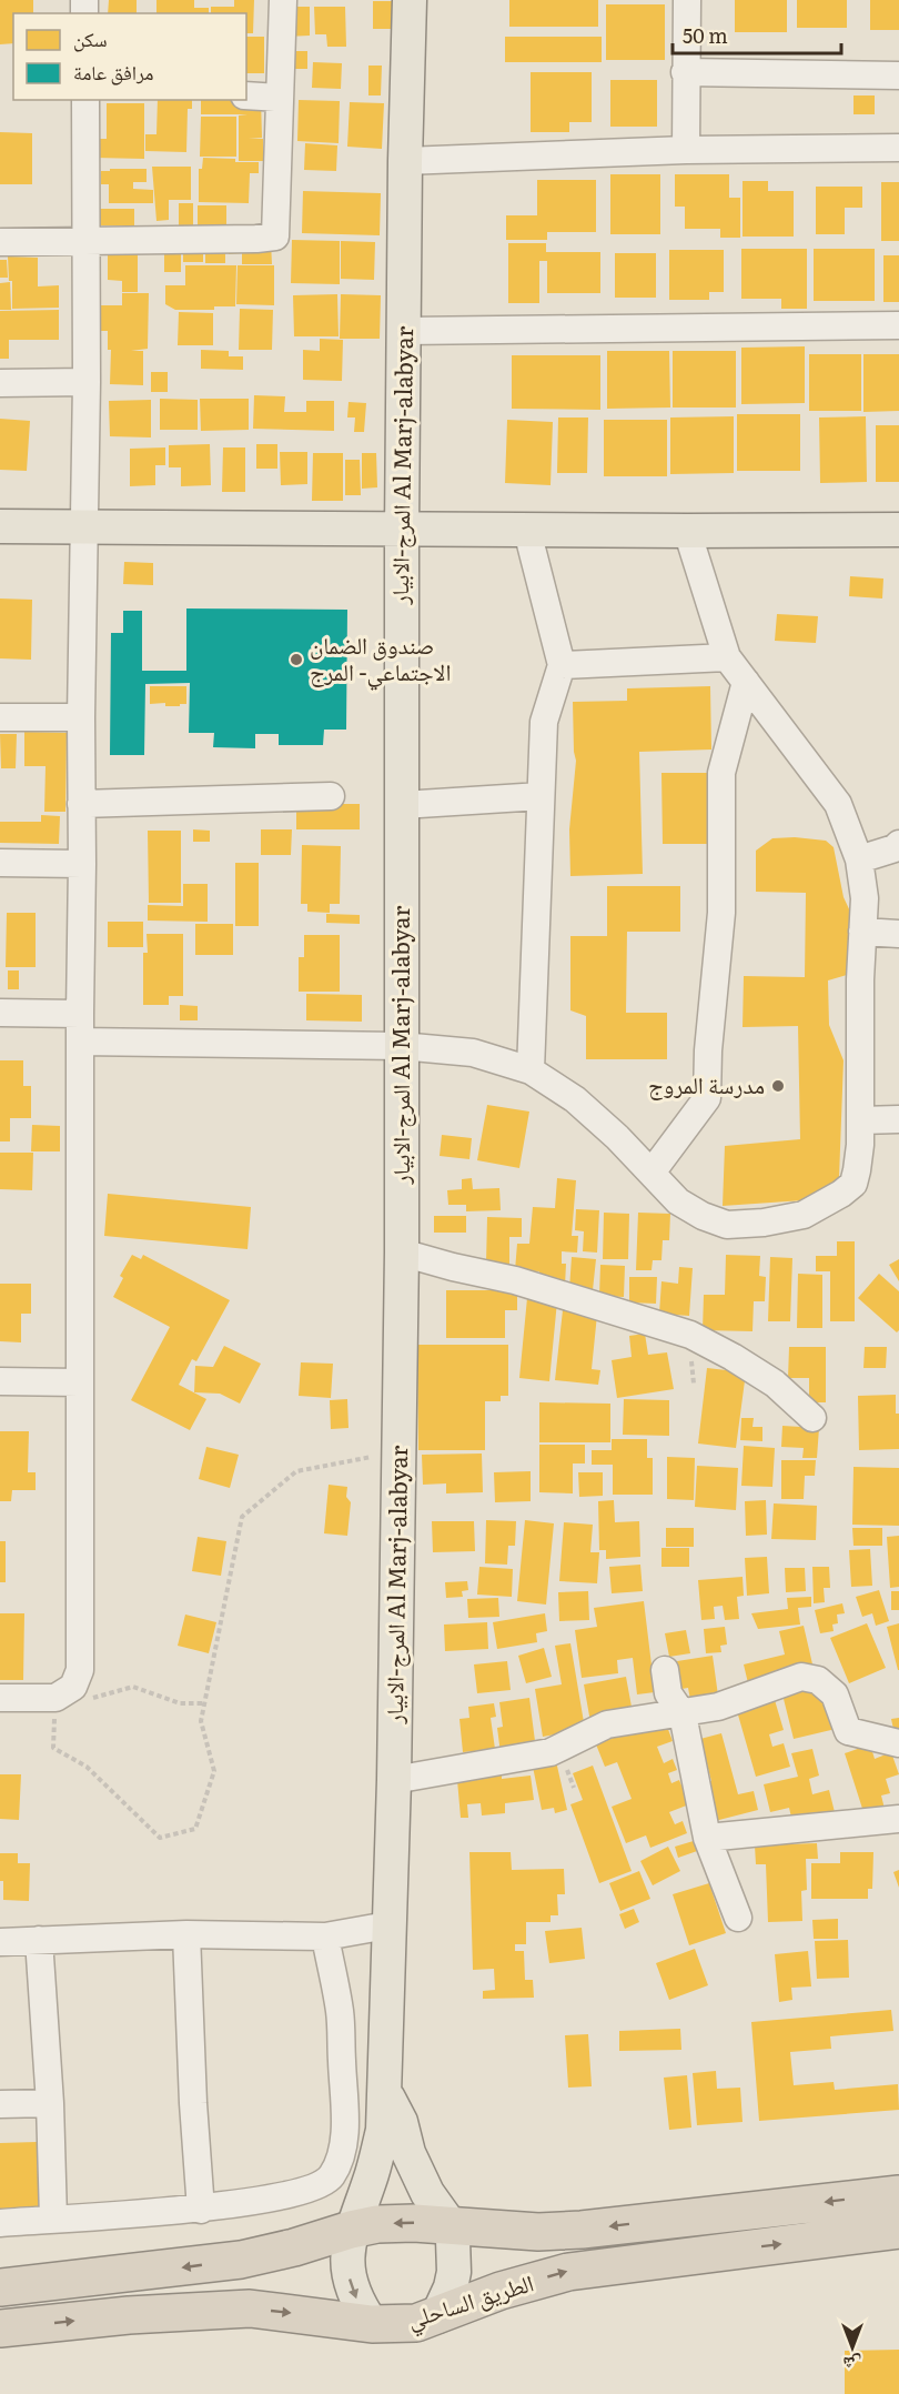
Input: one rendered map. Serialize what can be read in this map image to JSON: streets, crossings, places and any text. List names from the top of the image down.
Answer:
{
  "streets": {
    "highway": ["الطريق الساحلي"],
    "main road": ["المرج-الابيار Al Marj-alabyar"]
  },
  "crossings": [
    ["المرج-الابيار Al Marj-alabyar", "الطريق الساحلي"]
  ],
  "places": ["صندوق الضمان الاجتماعي- المرج", "مدرسة المروج"],
  "legend": ["سكن", "مرافق عامة"],
  "scale_bar": "50 m",
  "north": "bottom"
}
